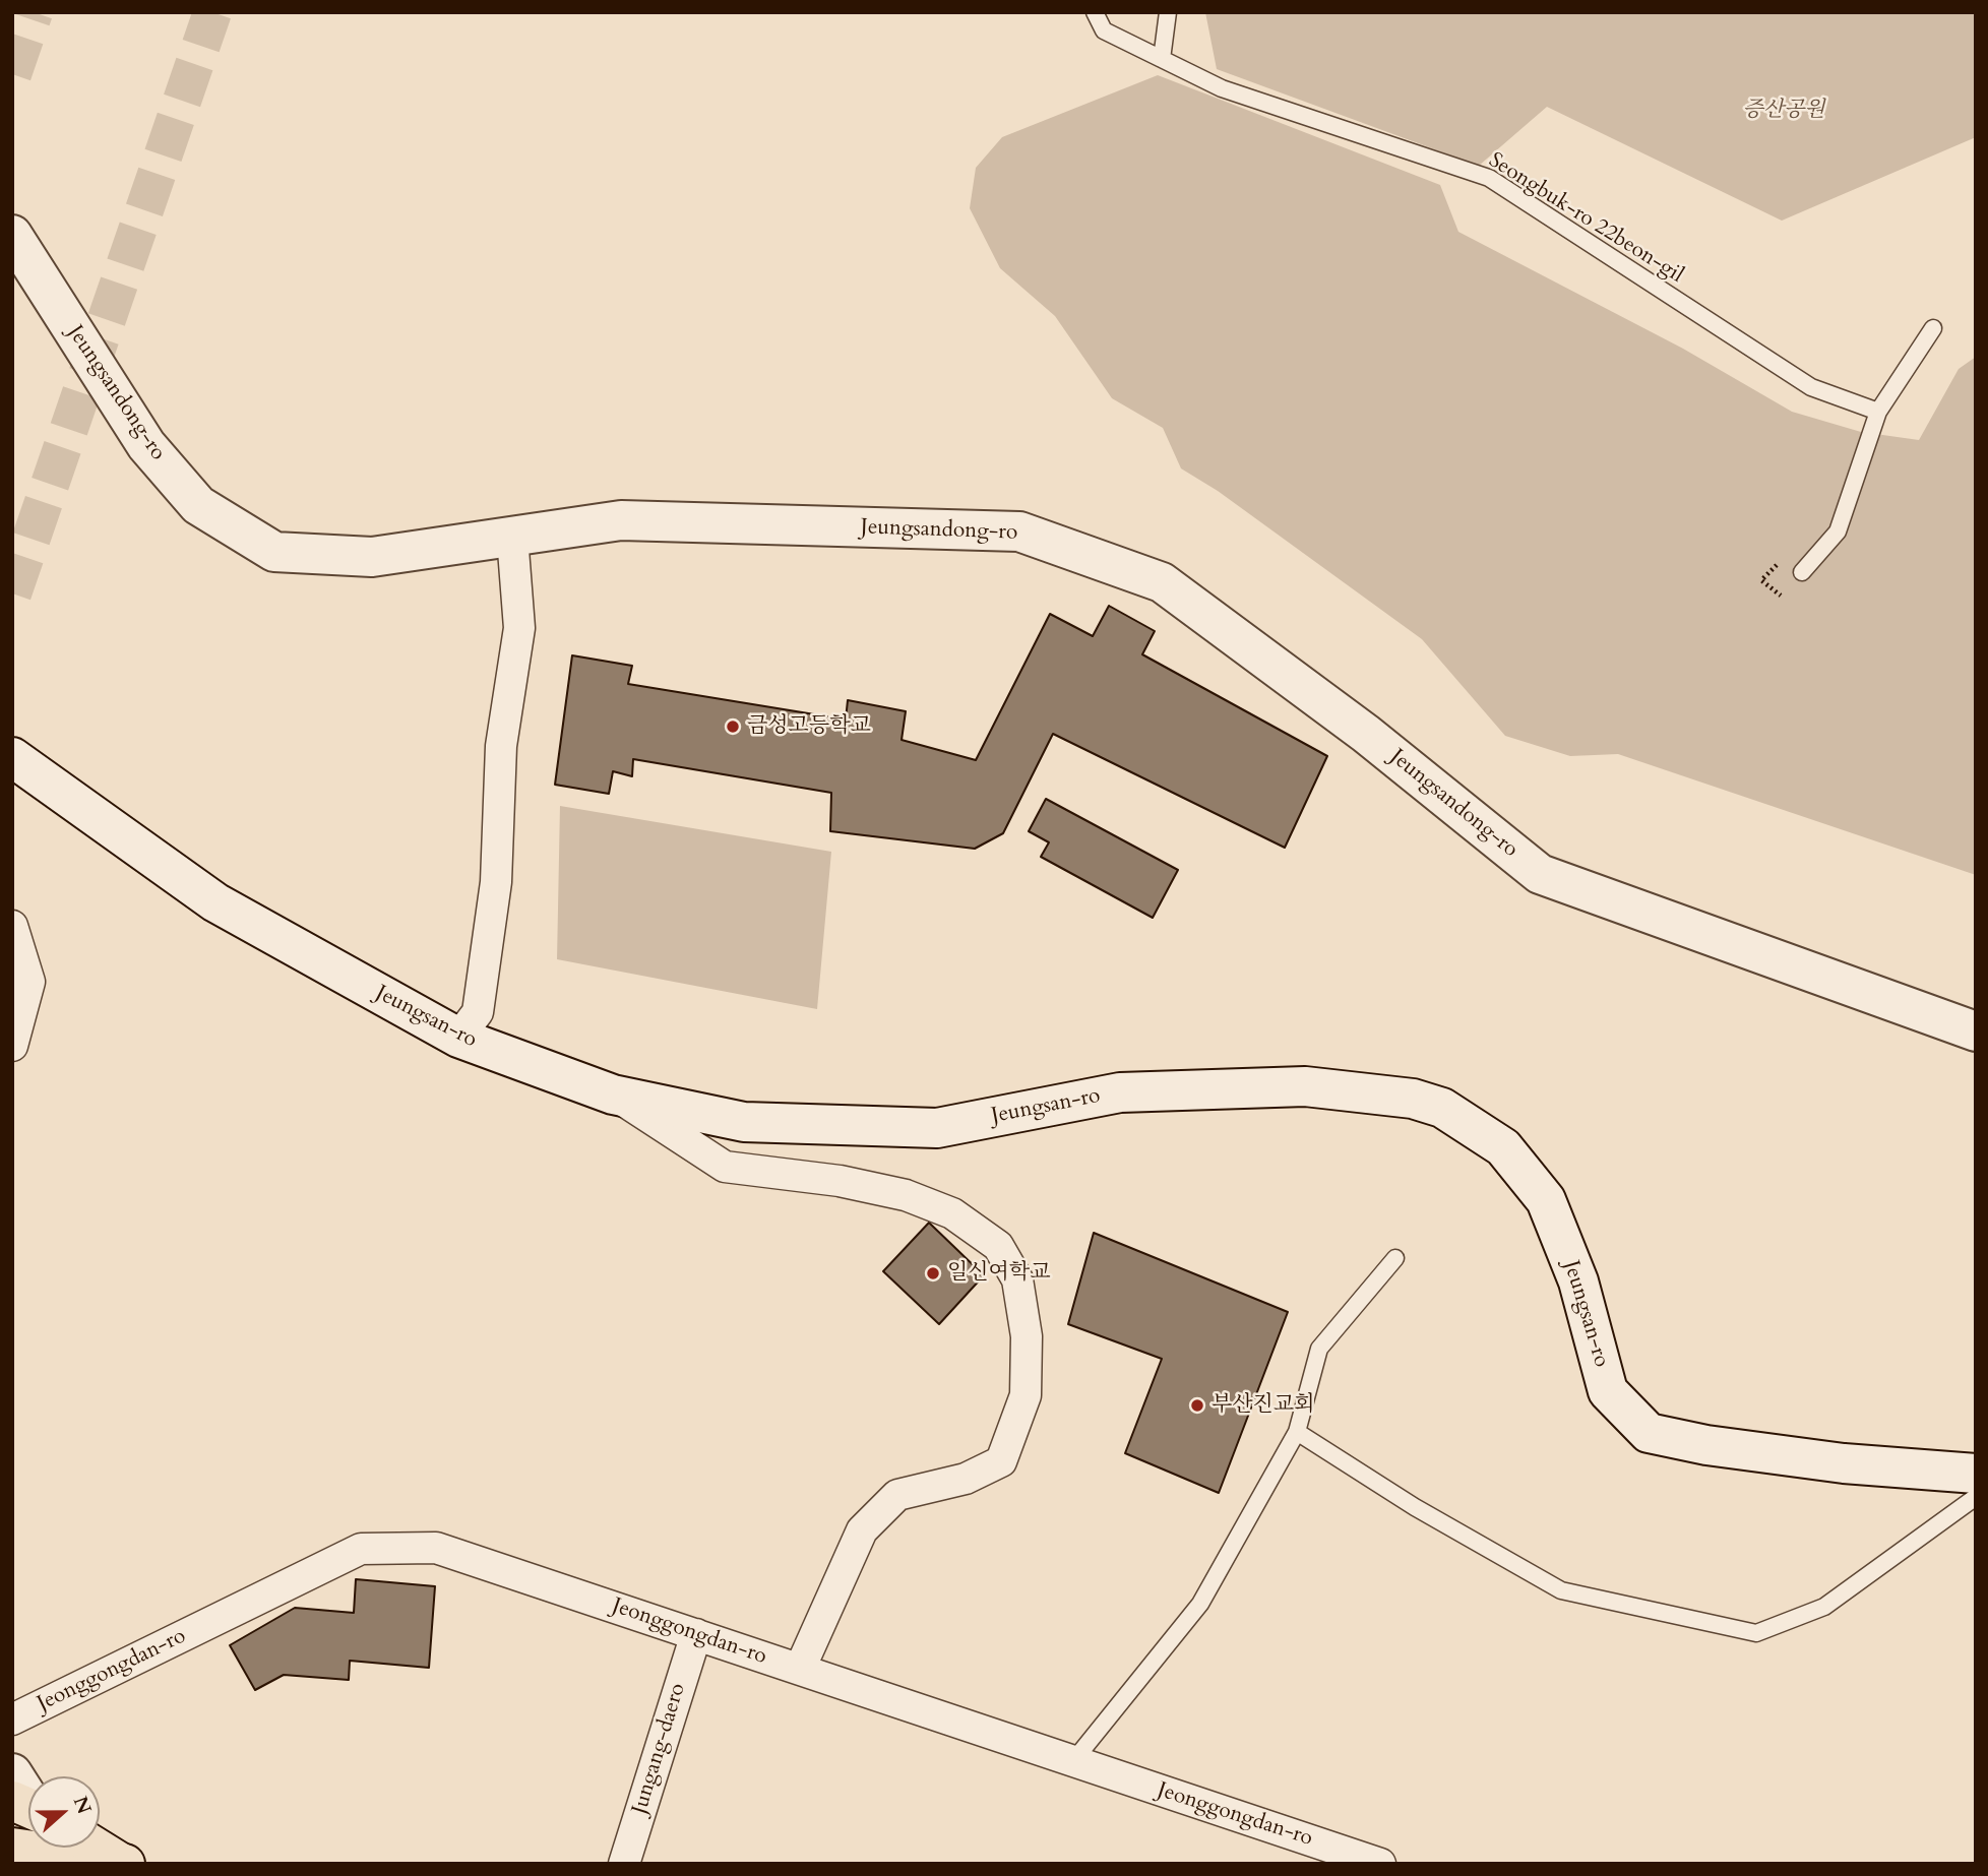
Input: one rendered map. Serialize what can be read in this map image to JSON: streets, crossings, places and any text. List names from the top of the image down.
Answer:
{
  "streets": {
    "street": [
      "Jeungsandong-ro",
      "Jeungsan-ro",
      "Jeonggongdan-ro",
      "Jungang-daero"
    ],
    "lane": ["Seongbuk-ro 22beon-gil"]
  },
  "crossings": [
    ["Jeonggongdan-ro", "Jungang-daero"]
  ],
  "parks": ["증산공원"],
  "places": ["금성고등학교", "일신여학교", "부산진교회"],
  "north": "right"
}
